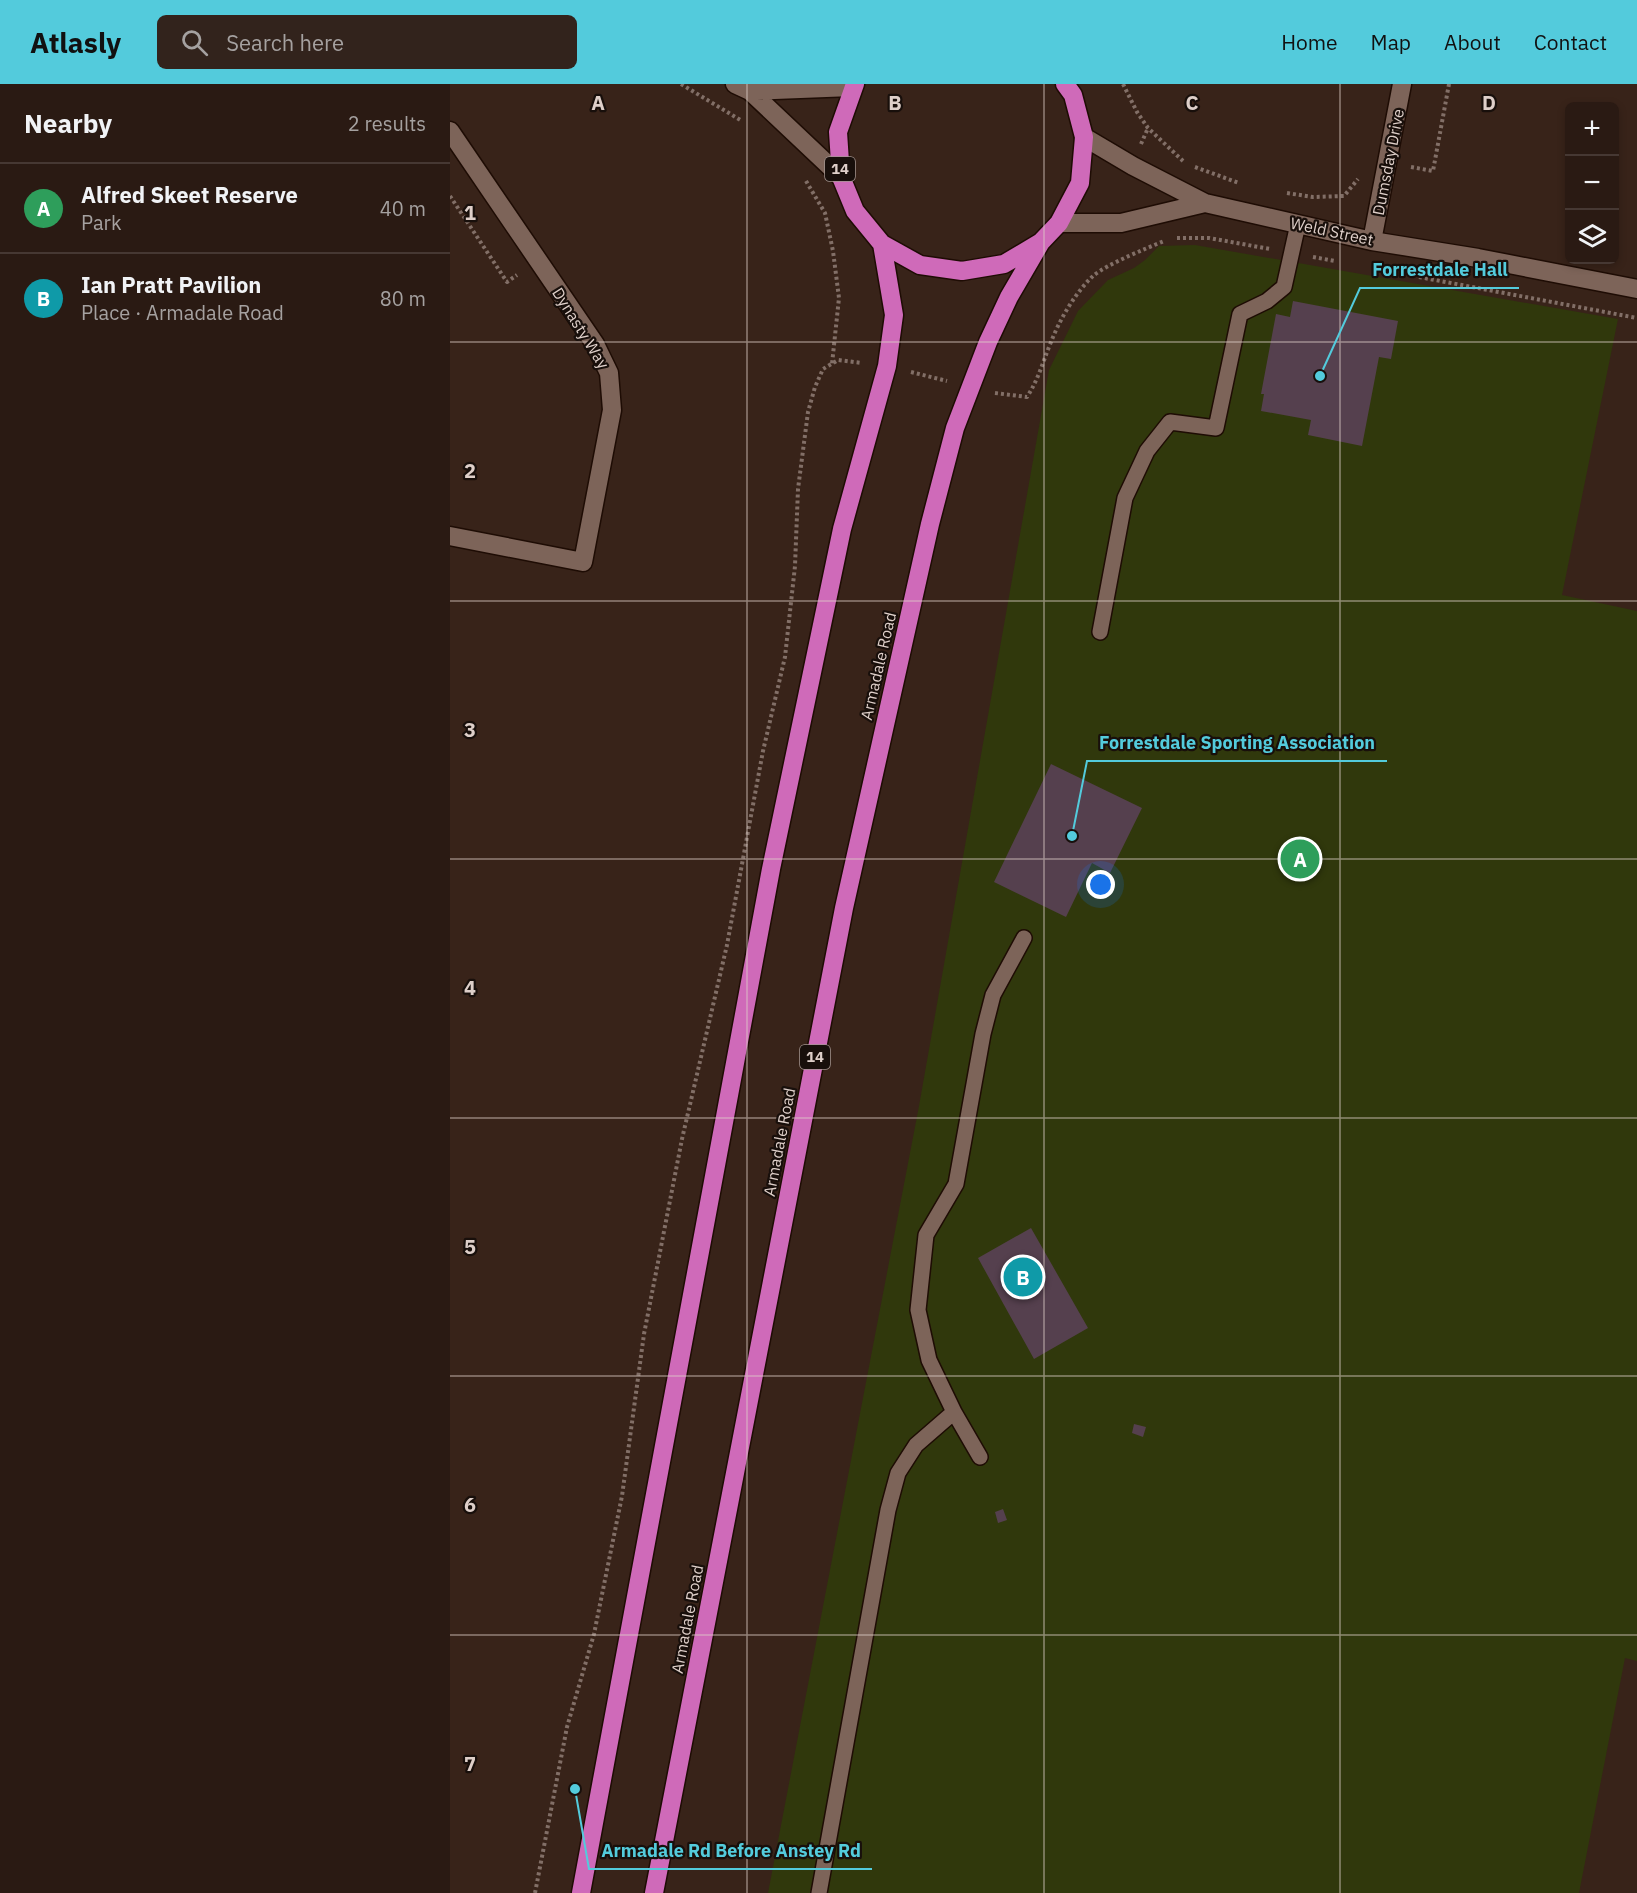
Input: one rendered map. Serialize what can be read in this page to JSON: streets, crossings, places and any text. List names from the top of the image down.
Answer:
{
  "streets": {
    "highway": ["14", "Armadale Road"],
    "street": ["Dumsday Drive", "Weld Street", "Dynasty Way"]
  },
  "crossings": [
    ["Dumsday Drive", "Weld Street"],
    ["14", "Weld Street"],
    ["14", "Armadale Road"]
  ],
  "places": ["Forrestdale Hall", "Forrestdale Sporting Association", "Armadale Rd Before Anstey Rd"],
  "page": {
    "header": "Atlasly",
    "search": "Search here",
    "nav": [
      "Home",
      "Map",
      "About",
      "Contact"
    ],
    "heading": ["Nearby", "2 results"],
    "map_buttons": ["+", "−"],
    "list": [
      {
        "mark": "A",
        "name": "Alfred Skeet Reserve",
        "note": "Park",
        "value": "40 m"
      },
      {
        "mark": "B",
        "name": "Ian Pratt Pavilion",
        "note": "Place · Armadale Road",
        "value": "80 m"
      }
    ],
    "pins": ["A", "B"]
  },
  "grid": {
    "columns": [
      "A",
      "B",
      "C",
      "D"
    ],
    "rows": [
      "1",
      "2",
      "3",
      "4",
      "5",
      "6",
      "7"
    ]
  }
}
